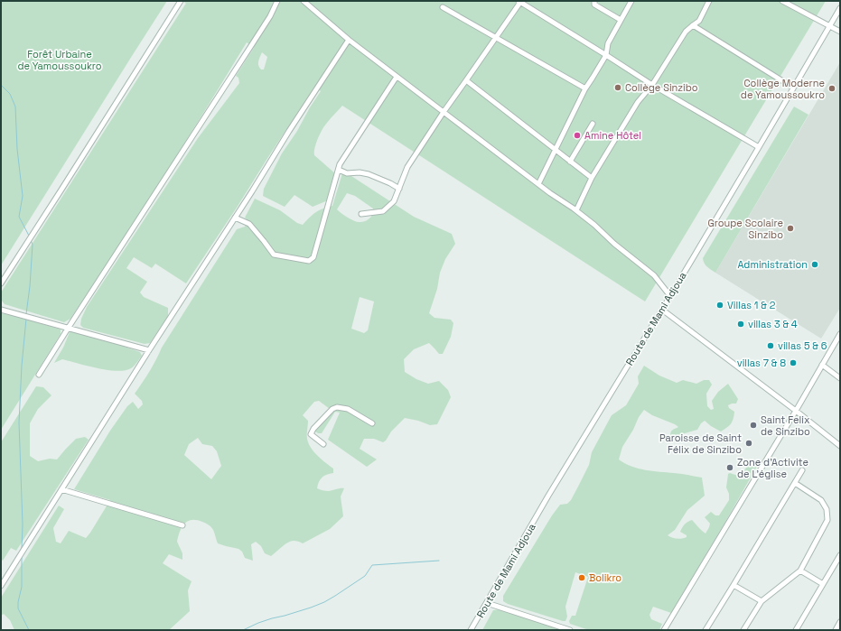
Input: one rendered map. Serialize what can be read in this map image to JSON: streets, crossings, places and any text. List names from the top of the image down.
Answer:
{
  "streets": {
    "street": ["Route de Mami Adjoua"]
  },
  "parks": ["Forêt Urbaine de Yamoussoukro"],
  "places": [
    "Collège Sinzibo",
    "Collège Moderne de Yamoussoukro",
    "Amine Hôtel",
    "Groupe Scolaire Sinzibo",
    "Administration",
    "Villas 1 & 2",
    "villas 3 & 4",
    "villas 5 & 6",
    "villas 7 & 8",
    "Saint Felix de Sinzibo",
    "Paroisse de Saint Félix de Sinzibo",
    "Zone d'Activite de L'église",
    "Bolikro"
  ]
}
